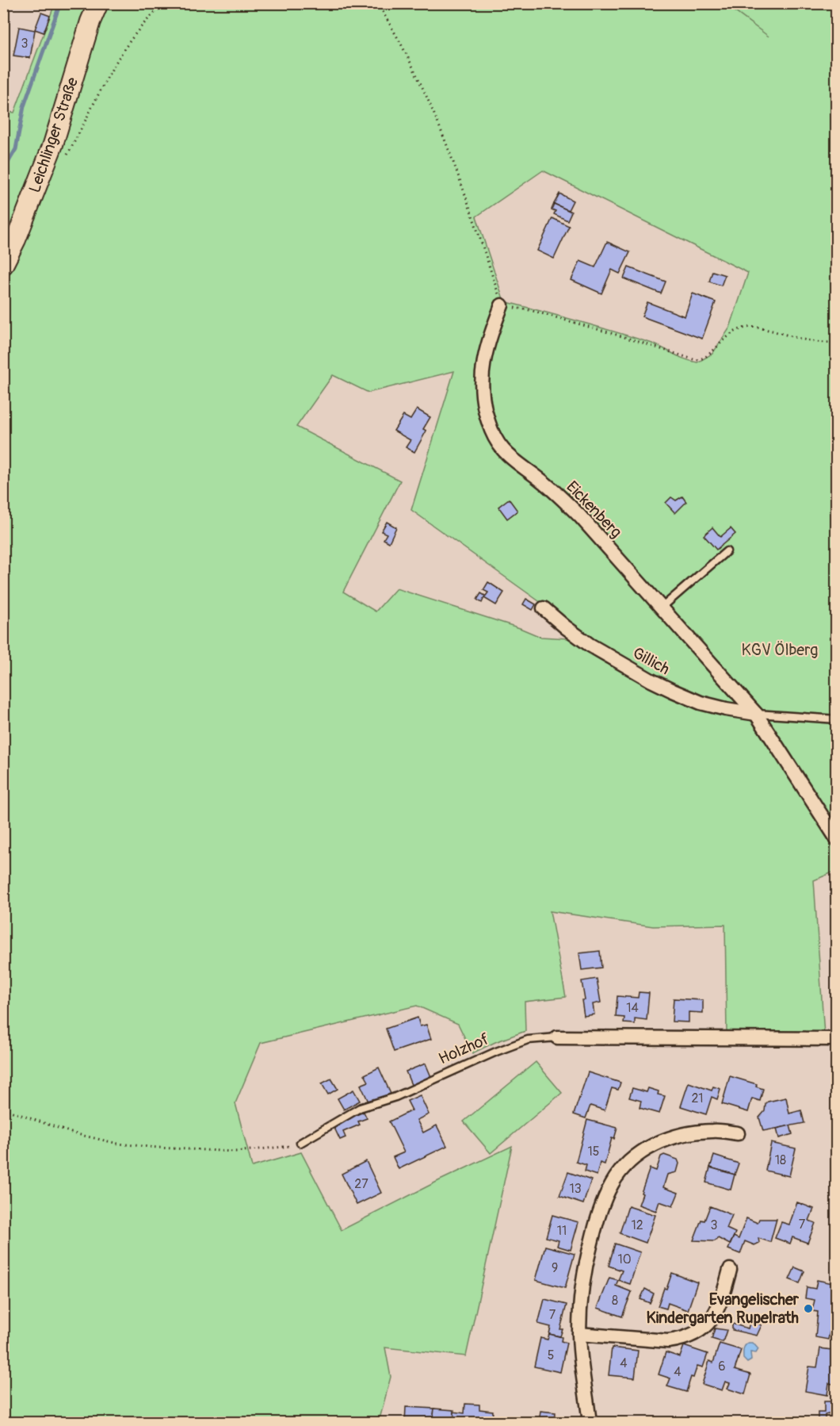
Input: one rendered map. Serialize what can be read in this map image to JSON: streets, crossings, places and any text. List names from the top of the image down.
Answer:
{
  "streets": {
    "main road": ["Leichlinger Straße"],
    "street": ["Eickenberg", "Gillich", "Holzhof"]
  },
  "crossings": [
    ["Eickenberg", "Gillich"]
  ],
  "parks": ["KGV Ölberg"],
  "places": ["Evangelischer Kindergarten Rupelrath"],
  "house_numbers": [
    "3",
    "14",
    "21",
    "15",
    "18",
    "27",
    "13",
    "7",
    "12",
    "3",
    "11",
    "10",
    "9",
    "8",
    "7",
    "5",
    "4",
    "6",
    "4"
  ]
}
